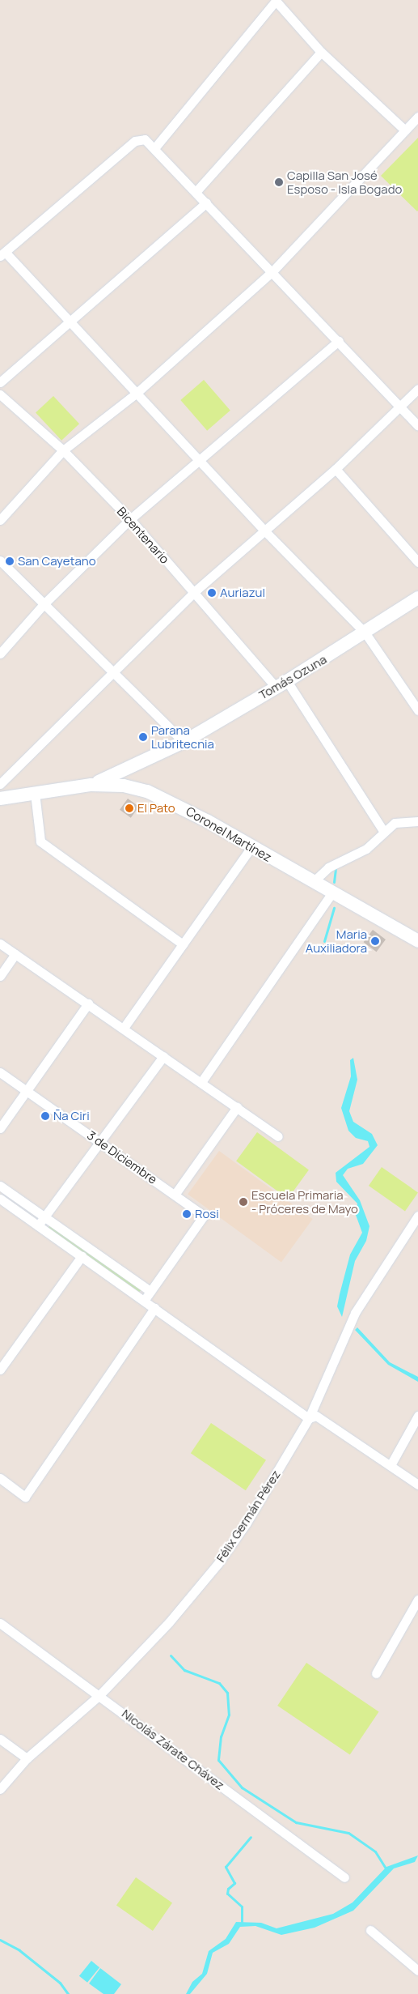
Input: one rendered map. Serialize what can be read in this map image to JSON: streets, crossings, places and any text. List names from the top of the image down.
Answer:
{
  "streets": {
    "main road": ["Tomás Ozuna", "Coronel Martínez"],
    "street": [
      "Bicentenario",
      "3 de Diciembre",
      "Félix Germán Pérez",
      "Nicolás Zárate Chávez"
    ]
  },
  "crossings": [
    ["Bicentenario", "Tomás Ozuna"],
    ["Tomás Ozuna", "Coronel Martínez"],
    ["Félix Germán Pérez", "Nicolás Zárate Chávez"]
  ],
  "places": [
    "Capilla San José Esposo - Isla Bogado",
    "San Cayetano",
    "Auriazul",
    "Parana Lubritecnia",
    "El Pato",
    "Maria Auxiliadora",
    "Ña Ciri",
    "Escuela Primaria - Próceres de Mayo",
    "Rosi"
  ]
}
